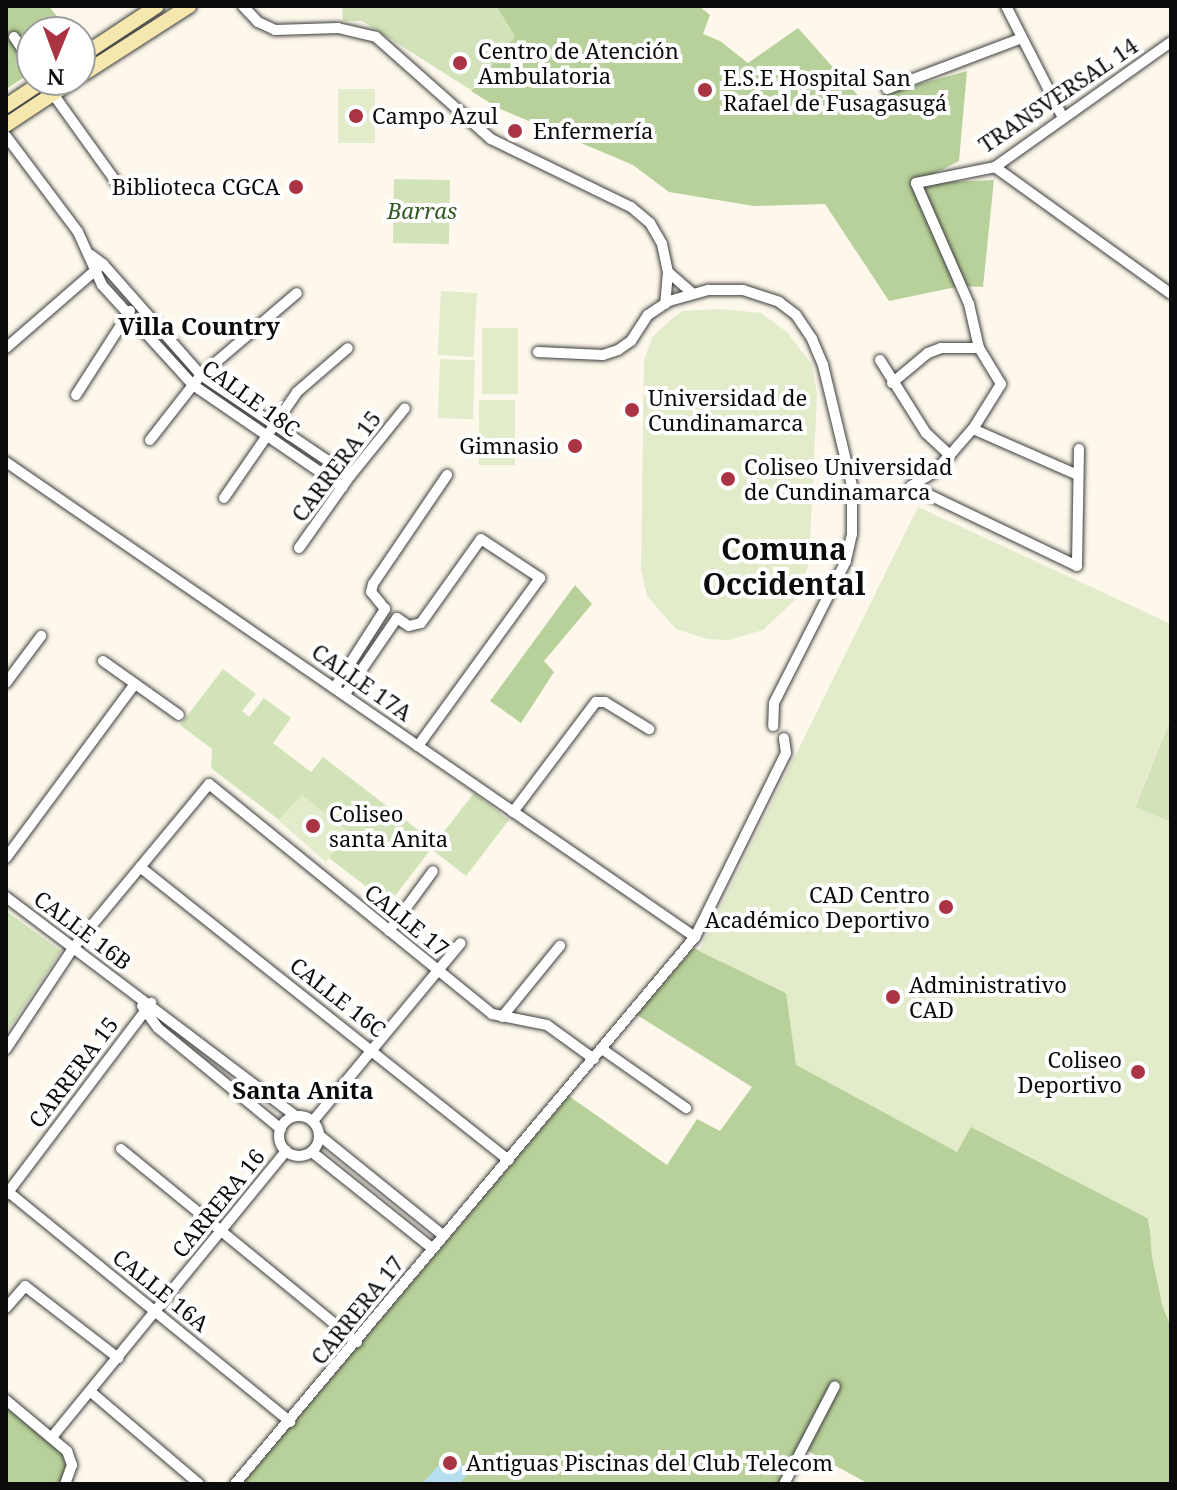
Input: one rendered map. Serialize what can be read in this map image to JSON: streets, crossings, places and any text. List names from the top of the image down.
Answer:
{
  "streets": {
    "street": [
      "TRANSVERSAL 14",
      "CALLE 18C",
      "CARRERA 15",
      "CALLE 17A",
      "CALLE 17",
      "CALLE 16B",
      "CALLE 16C",
      "CARRERA 16",
      "CALLE 16A",
      "CARRERA 17"
    ]
  },
  "crossings": [
    ["CALLE 18C", "CARRERA 15"],
    ["CARRERA 15", "CALLE 16B"],
    ["CARRERA 15", "CALLE 16A"],
    ["CALLE 17A", "CARRERA 17"],
    ["CALLE 17", "CALLE 16C"],
    ["CALLE 17", "CARRERA 17"],
    ["CALLE 16B", "CARRERA 16"],
    ["CALLE 16C", "CARRERA 17"],
    ["CARRERA 16", "CALLE 16A"],
    ["CALLE 16A", "CARRERA 17"]
  ],
  "districts": ["Villa Country", "Comuna Occidental", "Santa Anita"],
  "parks": ["Barras"],
  "places": [
    "Centro de Atención Ambulatoria",
    "E.S.E Hospital San Rafael de Fusagasugá",
    "Campo Azul",
    "Enfermería",
    "Biblioteca CGCA",
    "Universidad de Cundinamarca",
    "Gimnasio",
    "Coliseo Universidad de Cundinamarca",
    "Coliseo santa Anita",
    "CAD Centro Académico Deportivo",
    "Administrativo CAD",
    "Coliseo Deportivo",
    "Antiguas Piscinas del Club Telecom"
  ],
  "north": "bottom"
}
